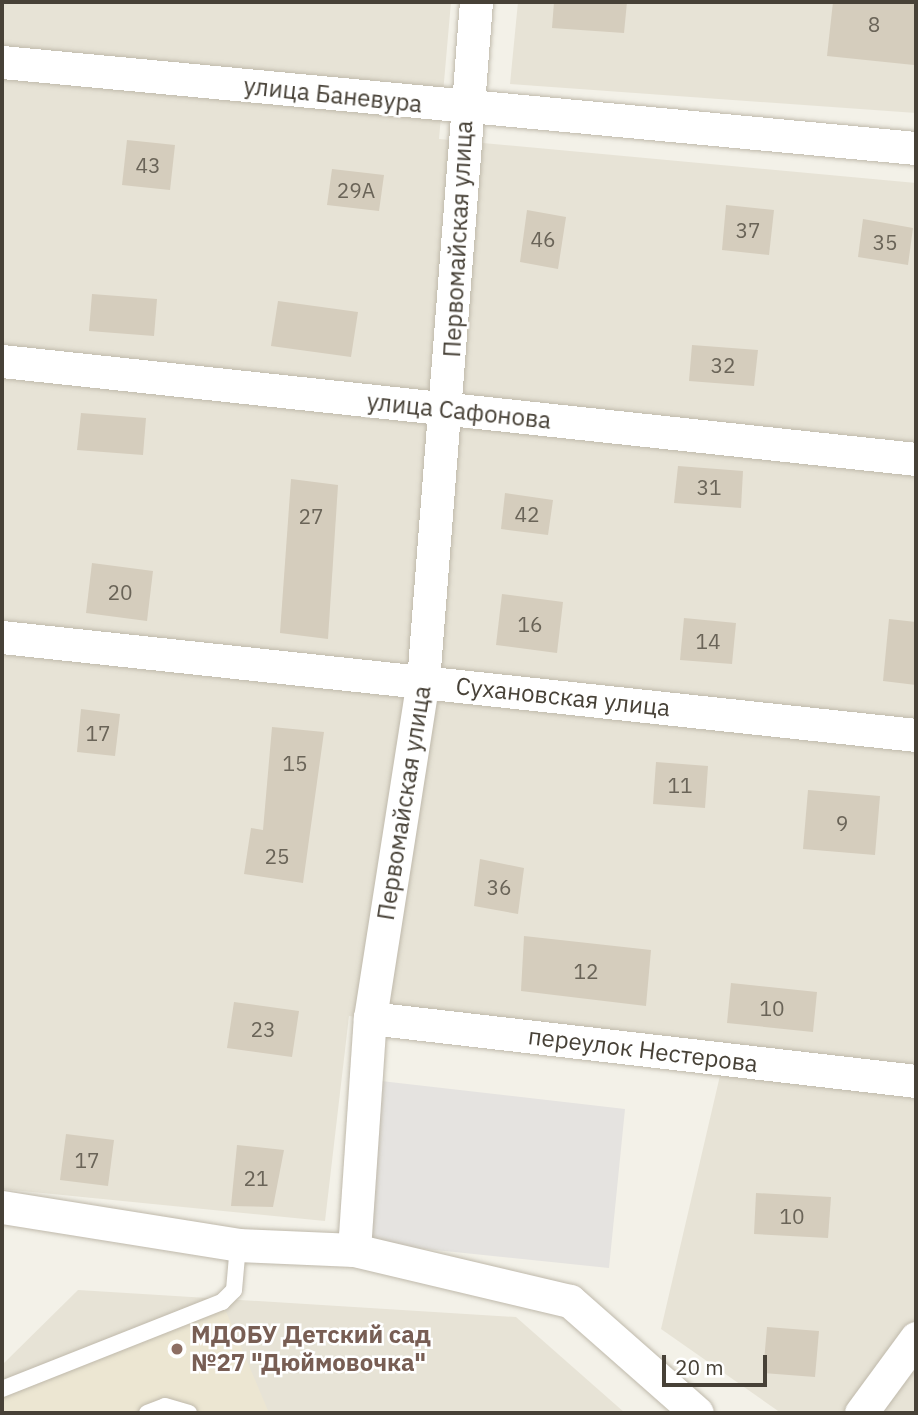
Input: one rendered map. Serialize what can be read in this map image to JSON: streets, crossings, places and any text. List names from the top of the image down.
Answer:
{
  "streets": {
    "street": [
      "улица Баневура",
      "Первомайская улица",
      "улица Сафонова",
      "Сухановская улица",
      "переулок Нестерова"
    ]
  },
  "crossings": [
    ["улица Баневура", "Первомайская улица"],
    ["Первомайская улица", "улица Сафонова"],
    ["Первомайская улица", "Сухановская улица"],
    ["Первомайская улица", "переулок Нестерова"]
  ],
  "places": ["МДОБУ Детский сад №27 \"Дюймовочка\""],
  "house_numbers": [
    "8",
    "43",
    "29А",
    "37",
    "46",
    "35",
    "32",
    "31",
    "42",
    "27",
    "20",
    "16",
    "14",
    "17",
    "15",
    "11",
    "9",
    "25",
    "36",
    "12",
    "10",
    "23",
    "17",
    "21",
    "10"
  ],
  "scale_bar": "20 m"
}
